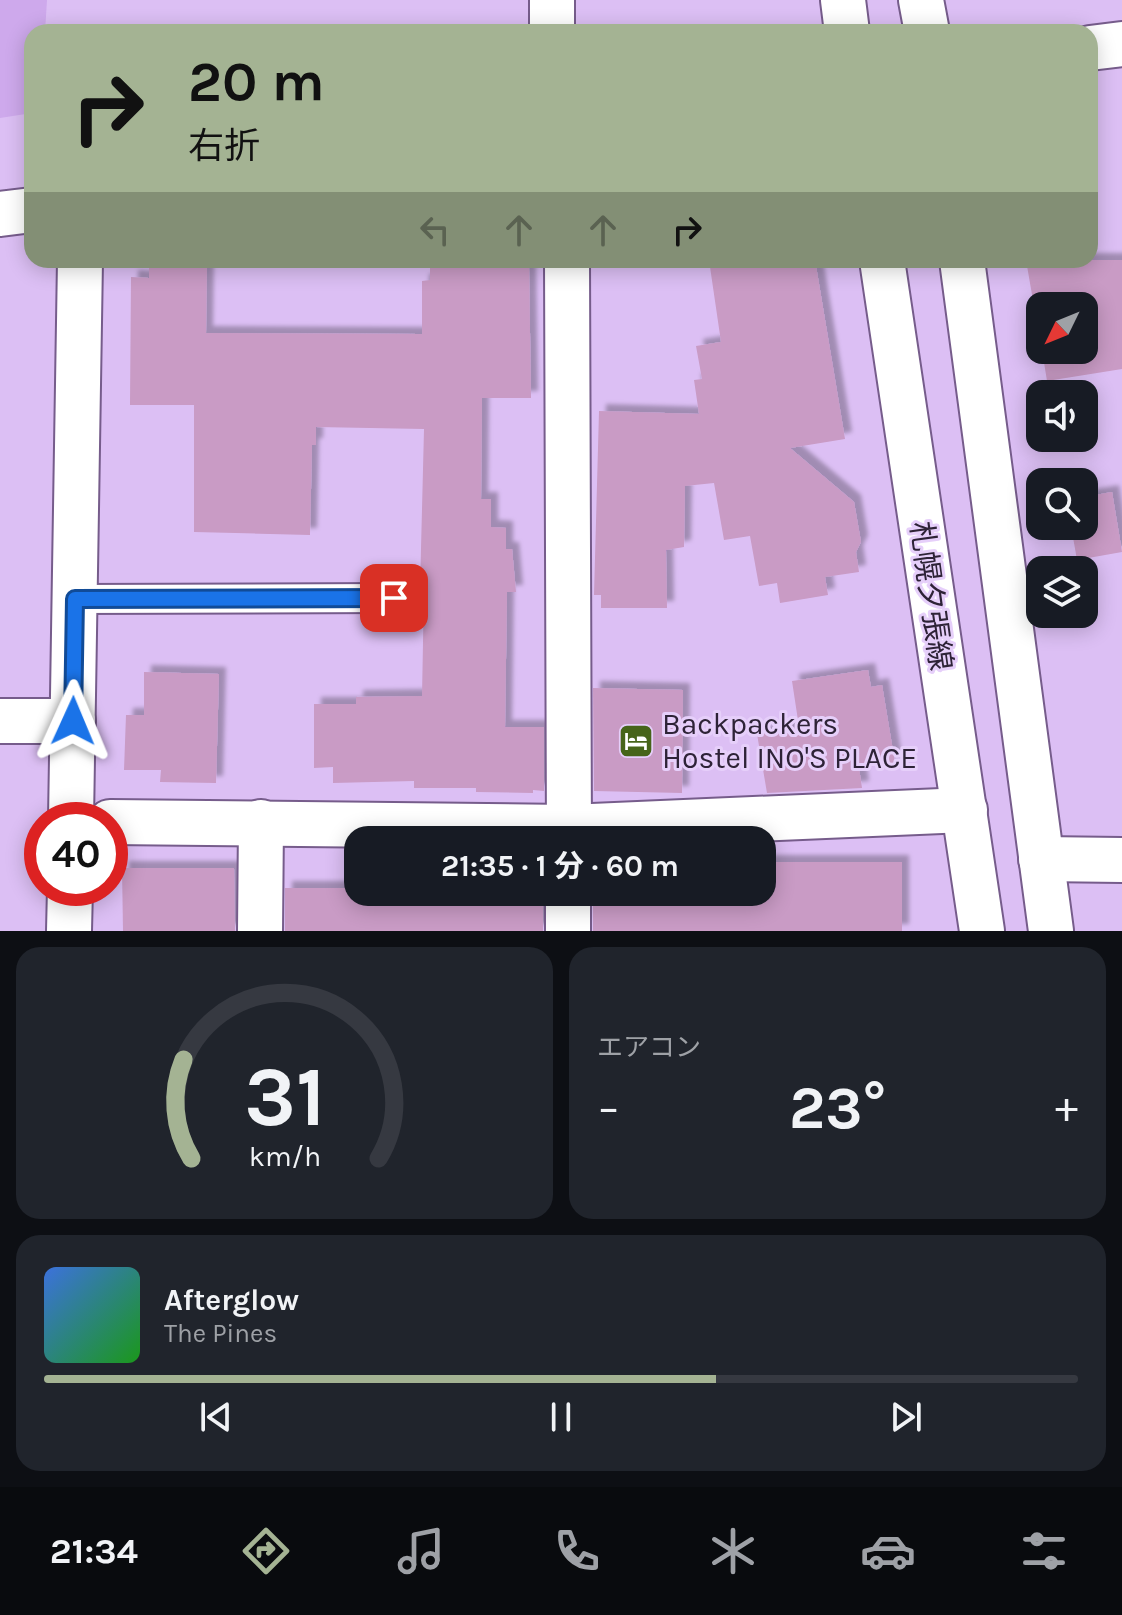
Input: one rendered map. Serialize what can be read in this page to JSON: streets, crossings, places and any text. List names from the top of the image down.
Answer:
{
  "streets": {
    "street": ["札幌夕張線"]
  },
  "places": {
    "hotel": ["Backpackers Hostel INO'S PLACE"]
  },
  "north": "bottom left",
  "page": {
    "turn": ["20 m", "右折"],
    "limit": "40",
    "trip": "21:35 · 1 分 · 60 m",
    "tile": "エアコン",
    "heat": ["−", "23°", "+"],
    "song": ["Afterglow", "The Pines"],
    "tabs": "21:34",
    "gauge": ["31", "km/h"]
  }
}
